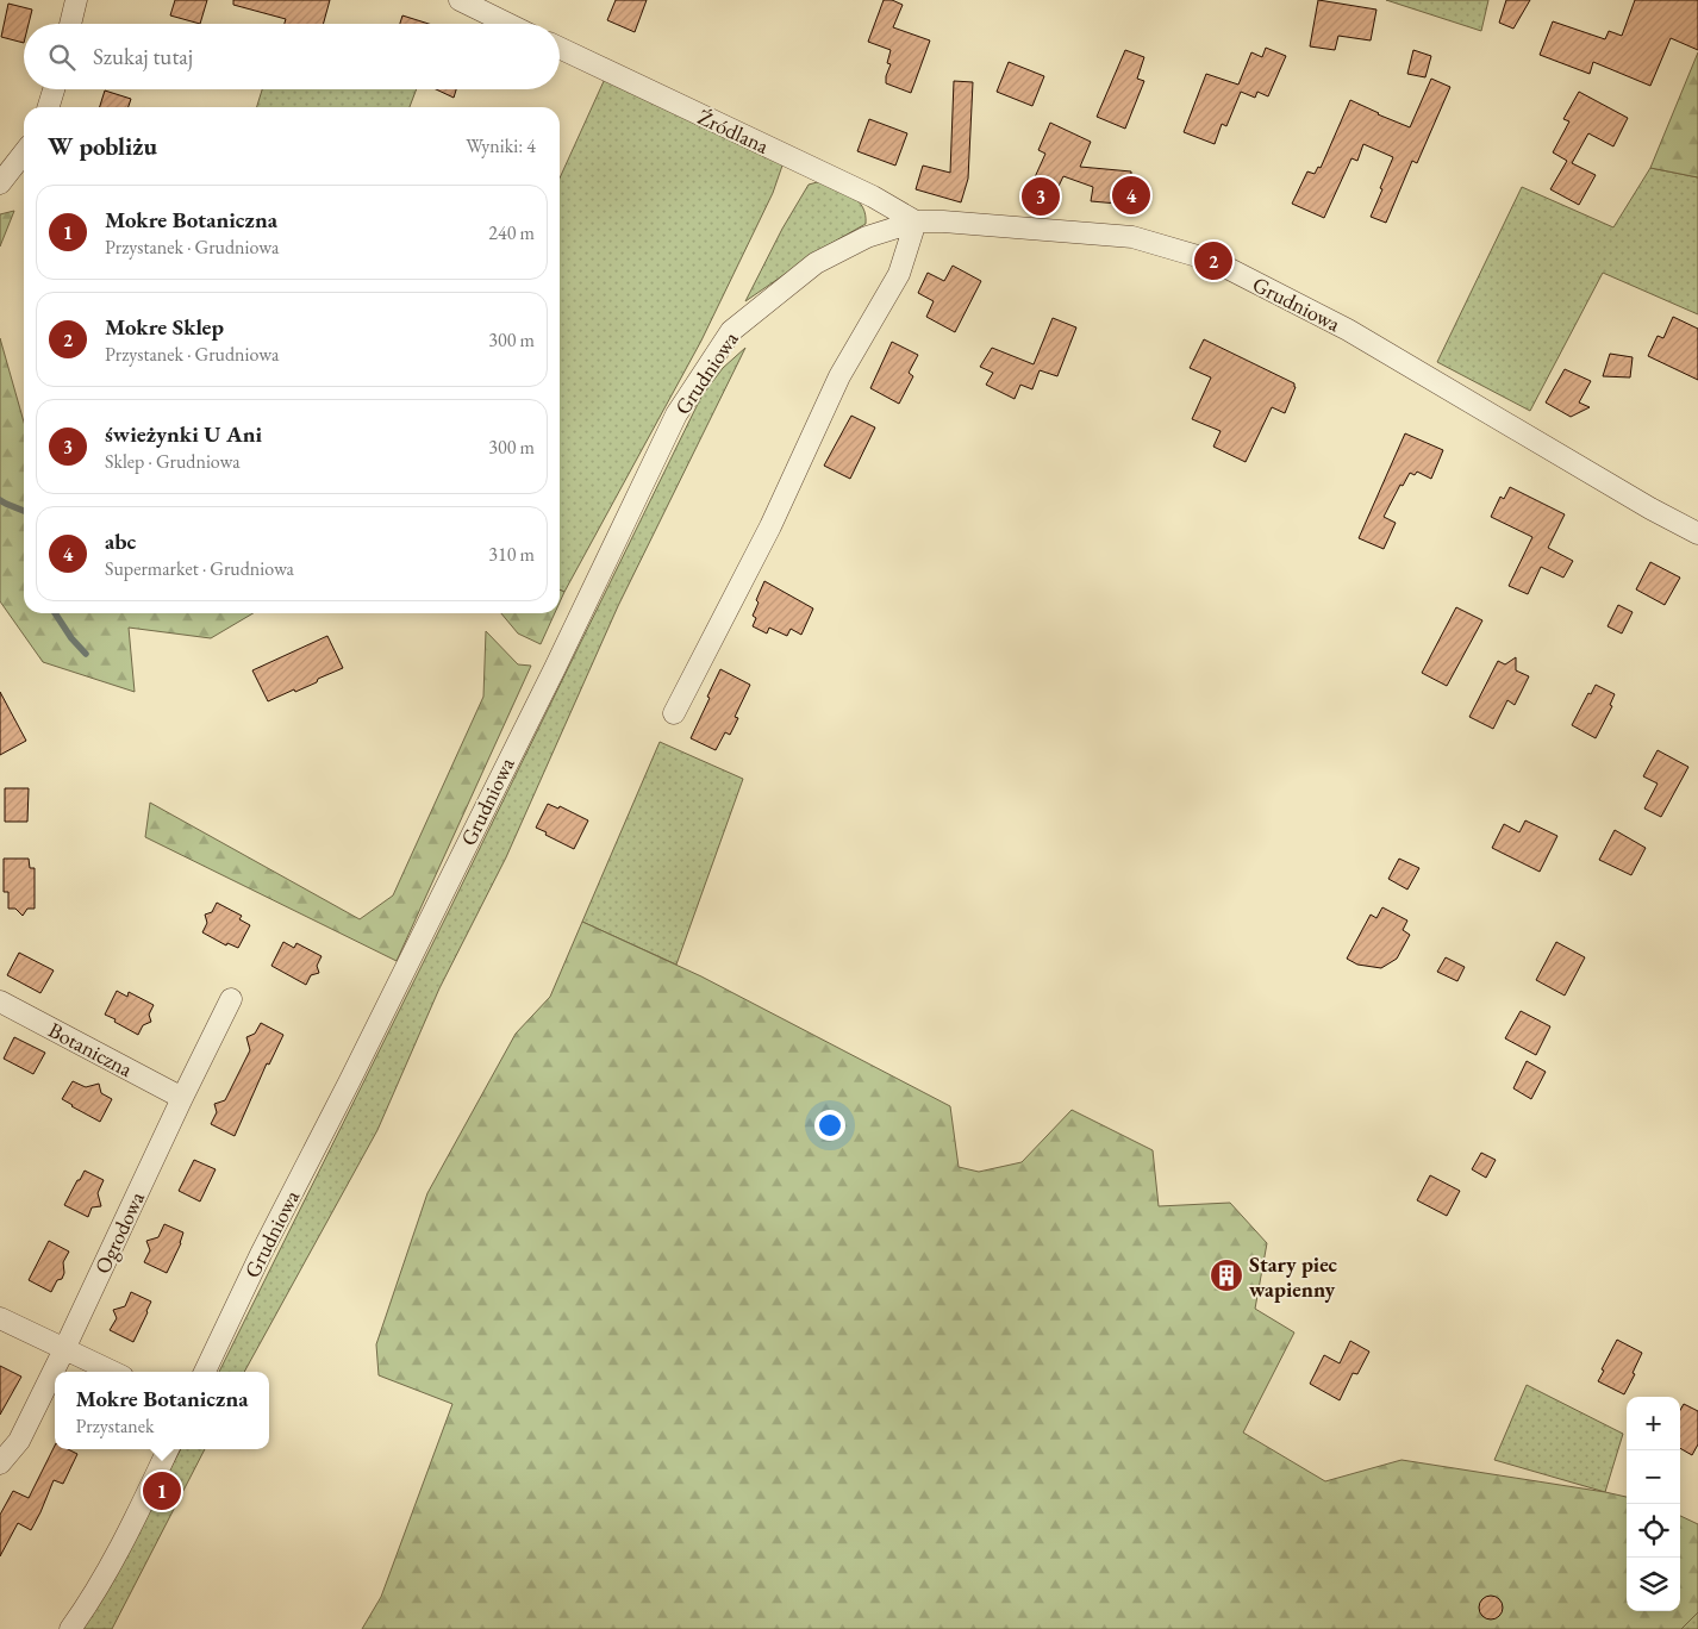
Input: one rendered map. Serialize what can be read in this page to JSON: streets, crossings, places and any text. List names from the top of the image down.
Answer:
{
  "streets": {
    "street": [
      "Źródlana",
      "Grudniowa",
      "Botaniczna",
      "Ogrodowa"
    ]
  },
  "crossings": [
    ["Źródlana", "Grudniowa"],
    ["Botaniczna", "Ogrodowa"]
  ],
  "places": {
    "building": ["Stary piec wapienny"]
  },
  "page": {
    "search": "Szukaj tutaj",
    "heading": ["W pobliżu", "Wyniki: 4"],
    "pins": [
      "4",
      "3",
      "2",
      "1"
    ],
    "list": [
      {
        "mark": "1",
        "name": "Mokre Botaniczna",
        "note": "Przystanek · Grudniowa",
        "value": "240 m"
      },
      {
        "mark": "2",
        "name": "Mokre Sklep",
        "note": "Przystanek · Grudniowa",
        "value": "300 m"
      },
      {
        "mark": "3",
        "name": "świeżynki U Ani",
        "note": "Sklep · Grudniowa",
        "value": "300 m"
      },
      {
        "mark": "4",
        "name": "abc",
        "note": "Supermarket · Grudniowa",
        "value": "310 m"
      }
    ],
    "popup": ["Mokre Botaniczna", "Przystanek"],
    "map_buttons": ["+", "−"]
  }
}
